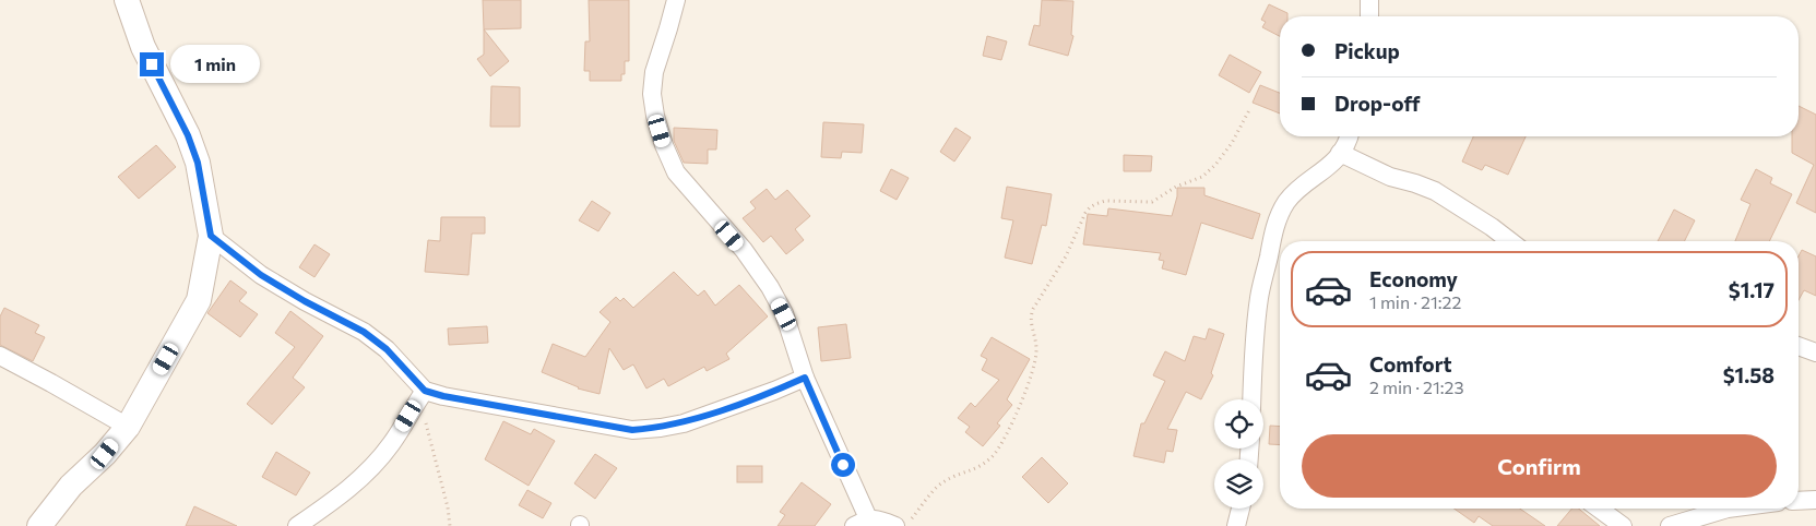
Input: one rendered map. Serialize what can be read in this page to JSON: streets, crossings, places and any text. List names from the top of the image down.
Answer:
{
  "page": {
    "banner": ["Pickup", "Drop-off"],
    "bubble": "1 min",
    "list": [
      {
        "name": "Economy",
        "note": "1 min · 21:22",
        "value": "$1.17"
      },
      {
        "name": "Comfort",
        "note": "2 min · 21:23",
        "value": "$1.58"
      }
    ],
    "buttons": "Confirm"
  }
}
